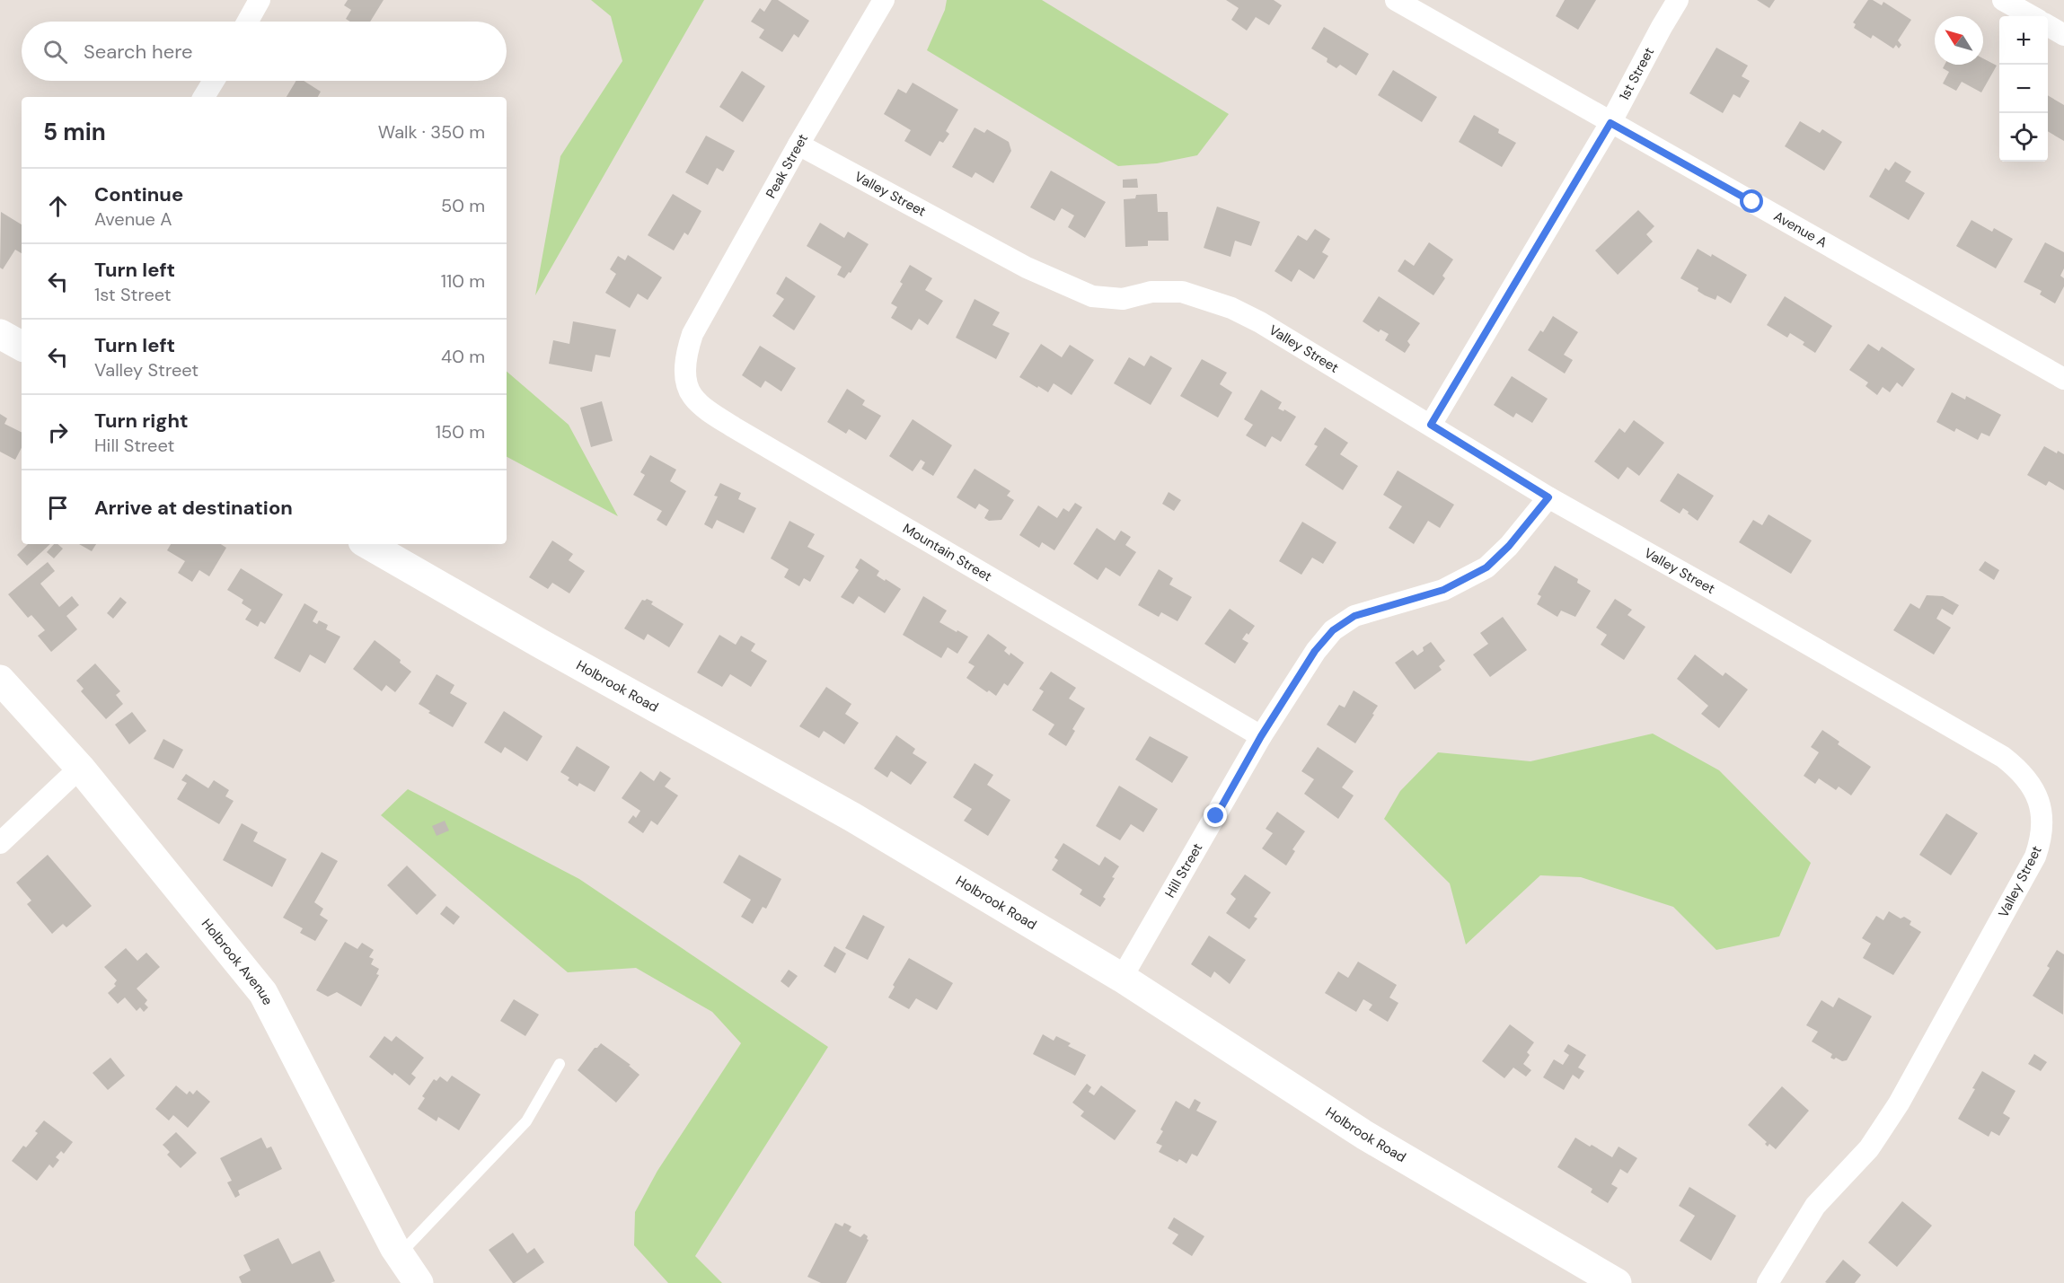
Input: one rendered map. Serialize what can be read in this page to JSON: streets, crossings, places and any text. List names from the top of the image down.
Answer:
{
  "streets": {
    "street": [
      "1st Street",
      "Peak Street",
      "Valley Street",
      "Avenue A",
      "Mountain Street",
      "Holbrook Road",
      "Hill Street",
      "Holbrook Avenue"
    ]
  },
  "crossings": [
    ["1st Street", "Valley Street"],
    ["1st Street", "Avenue A"],
    ["Peak Street", "Valley Street"],
    ["Peak Street", "Mountain Street"],
    ["Valley Street", "Hill Street"],
    ["Mountain Street", "Hill Street"],
    ["Holbrook Road", "Hill Street"]
  ],
  "north": "top left",
  "page": {
    "map_buttons": ["+", "−"],
    "search": "Search here",
    "heading": ["5 min", "Walk · 350 m"],
    "list": [
      ["Continue", "Avenue A", "50 m"],
      ["Turn left", "1st Street", "110 m"],
      ["Turn left", "Valley Street", "40 m"],
      ["Turn right", "Hill Street", "150 m"],
      "Arrive at destination"
    ]
  }
}
